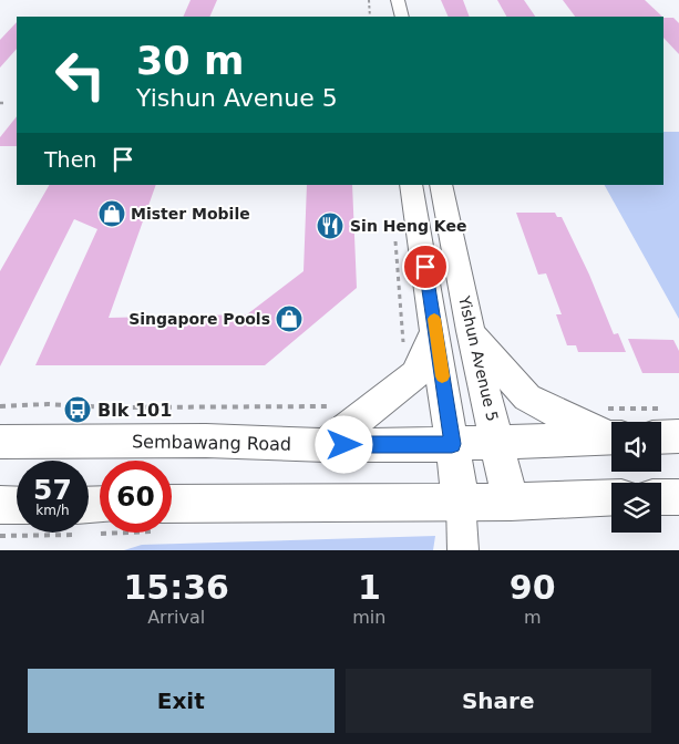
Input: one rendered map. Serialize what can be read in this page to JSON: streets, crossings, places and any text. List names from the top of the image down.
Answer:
{
  "streets": {
    "main road": ["Yishun Avenue 5", "Sembawang Road"]
  },
  "crossings": [
    ["Yishun Avenue 5", "Sembawang Road"]
  ],
  "places": {
    "shop": ["Mister Mobile", "Singapore Pools"],
    "restaurant": ["Sin Heng Kee"],
    "bus stop": ["Blk 101"]
  },
  "page": {
    "turn": ["30 m", "Yishun Avenue 5"],
    "then": "Then",
    "speed": "57 km/h",
    "limit": "60",
    "eta": [
      "15:36",
      "Arrival",
      "1",
      "min",
      "90",
      "m"
    ],
    "buttons": ["Exit", "Share"]
  }
}
